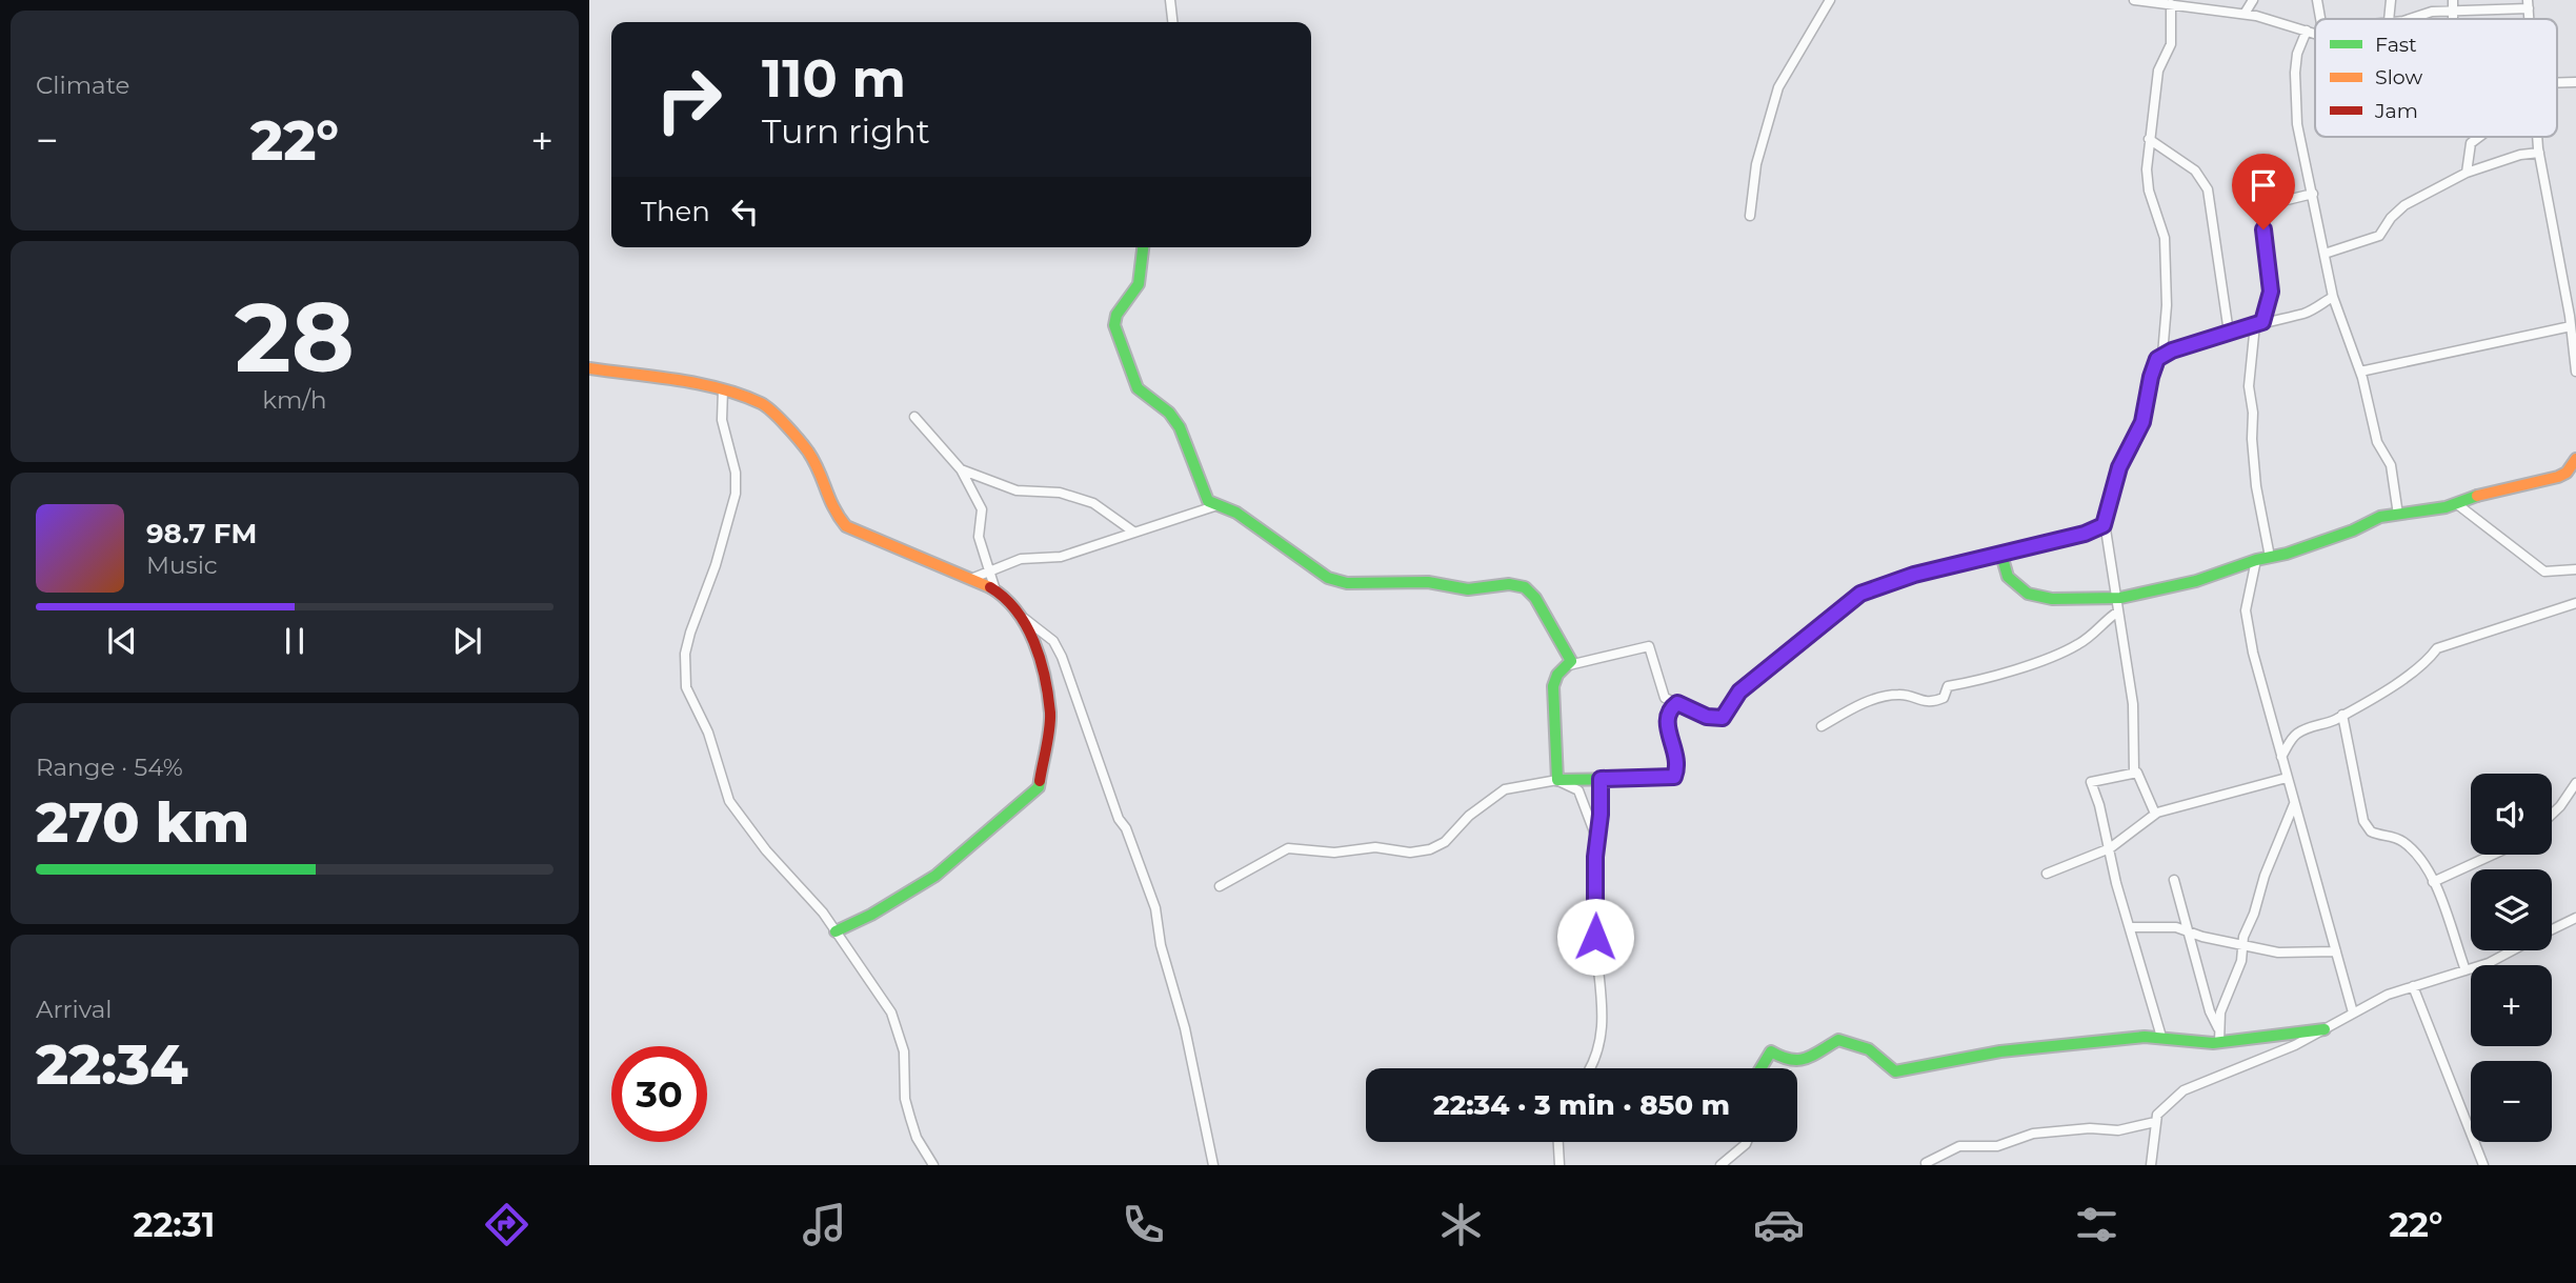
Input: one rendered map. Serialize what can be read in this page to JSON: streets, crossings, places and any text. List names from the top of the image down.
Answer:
{
  "legend": ["Fast", "Slow", "Jam"],
  "page": {
    "tile": [
      "Climate",
      ["28", "km/h"],
      ["Range · 54%", "270 km"],
      ["Arrival", "22:34"]
    ],
    "turn": ["110 m", "Turn right"],
    "heat": ["−", "22°", "+"],
    "then": "Then",
    "song": ["98.7 FM", "Music"],
    "map_buttons": ["+", "−"],
    "limit": "30",
    "trip": "22:34 · 3 min · 850 m",
    "tabs": ["22:31", "22°"]
  }
}
